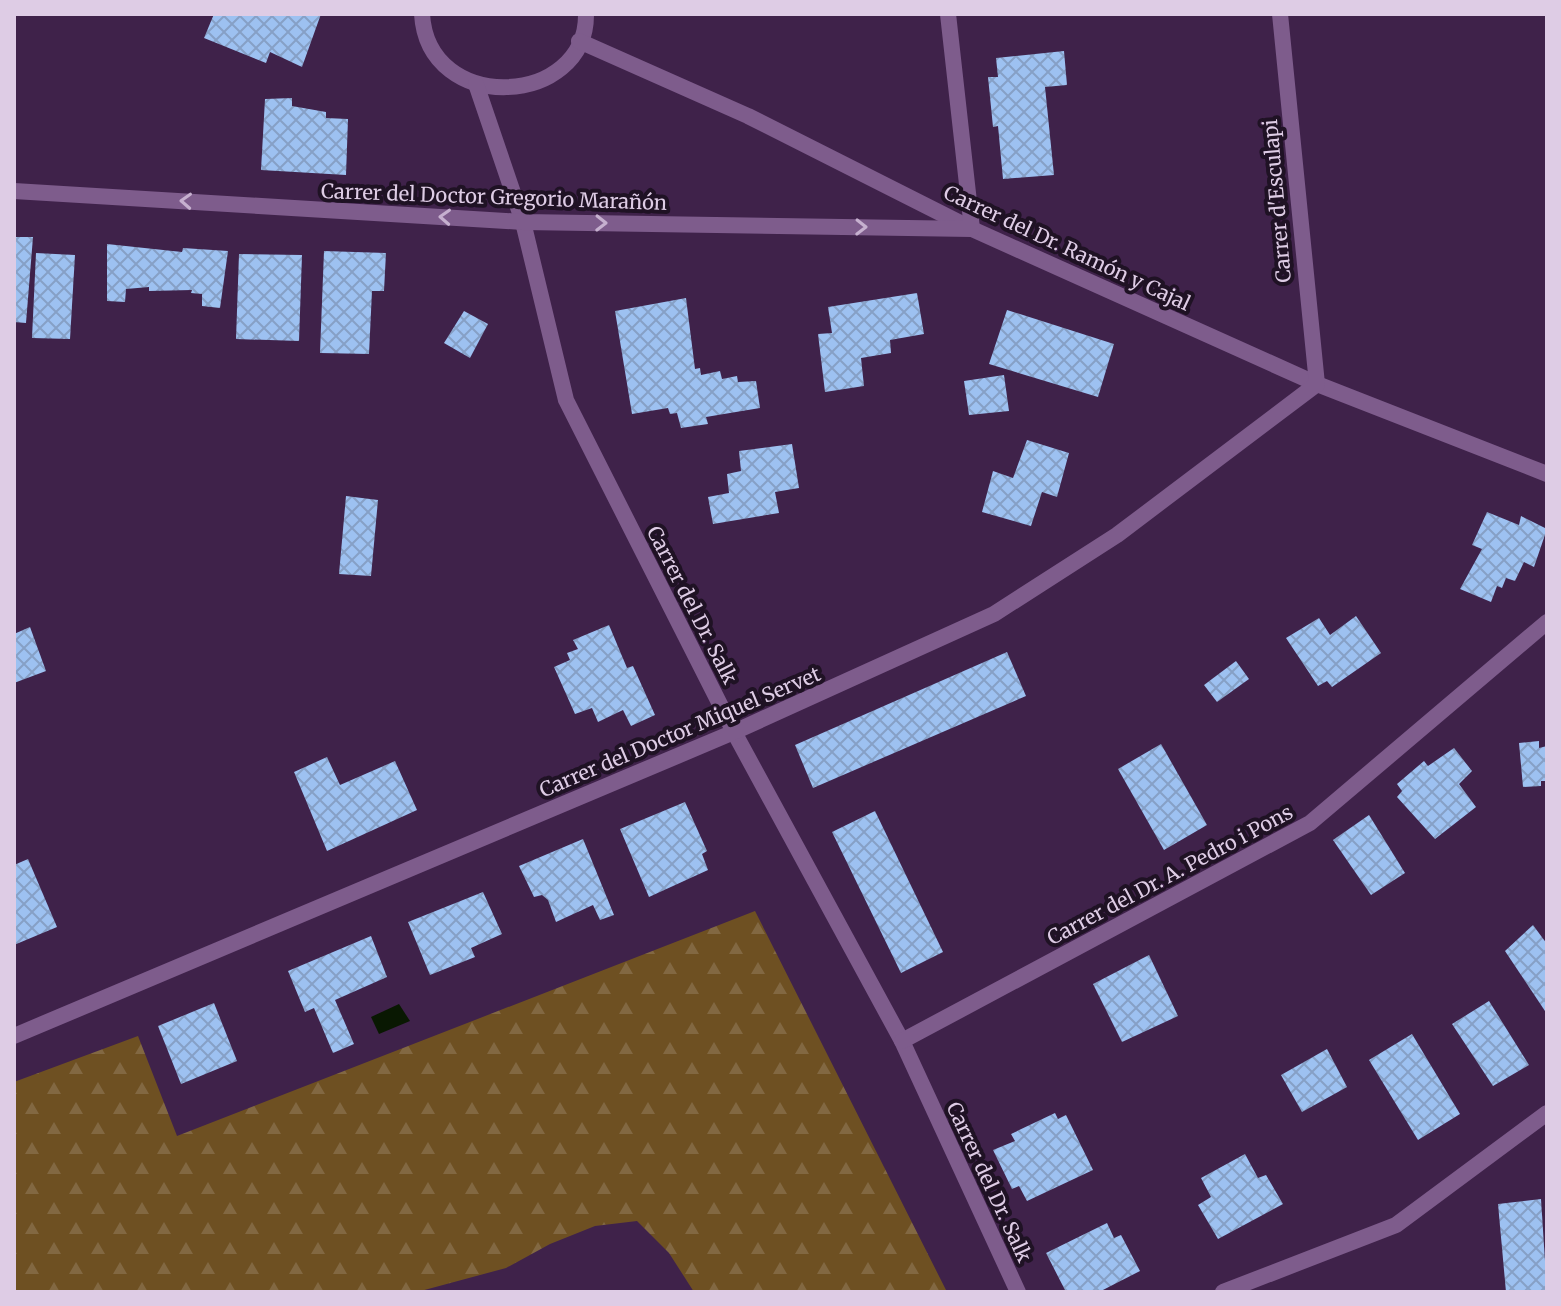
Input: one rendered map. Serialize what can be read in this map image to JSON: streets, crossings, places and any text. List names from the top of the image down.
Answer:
{
  "streets": {
    "street": [
      "Carrer del Doctor Gregorio Marañón",
      "Carrer d'Esculapi",
      "Carrer del Dr. Ramón y Cajal",
      "Carrer del Dr. Salk",
      "Carrer del Doctor Miquel Servet",
      "Carrer del Dr. A. Pedro i Pons"
    ]
  },
  "crossings": [
    ["Carrer del Doctor Gregorio Marañón", "Carrer del Dr. Ramón y Cajal"],
    ["Carrer del Doctor Gregorio Marañón", "Carrer del Dr. Salk"],
    ["Carrer d'Esculapi", "Carrer del Dr. Ramón y Cajal"],
    ["Carrer d'Esculapi", "Carrer del Doctor Miquel Servet"],
    ["Carrer del Dr. Ramón y Cajal", "Carrer del Doctor Miquel Servet"],
    ["Carrer del Dr. Salk", "Carrer del Doctor Miquel Servet"],
    ["Carrer del Dr. Salk", "Carrer del Dr. A. Pedro i Pons"]
  ]
}
